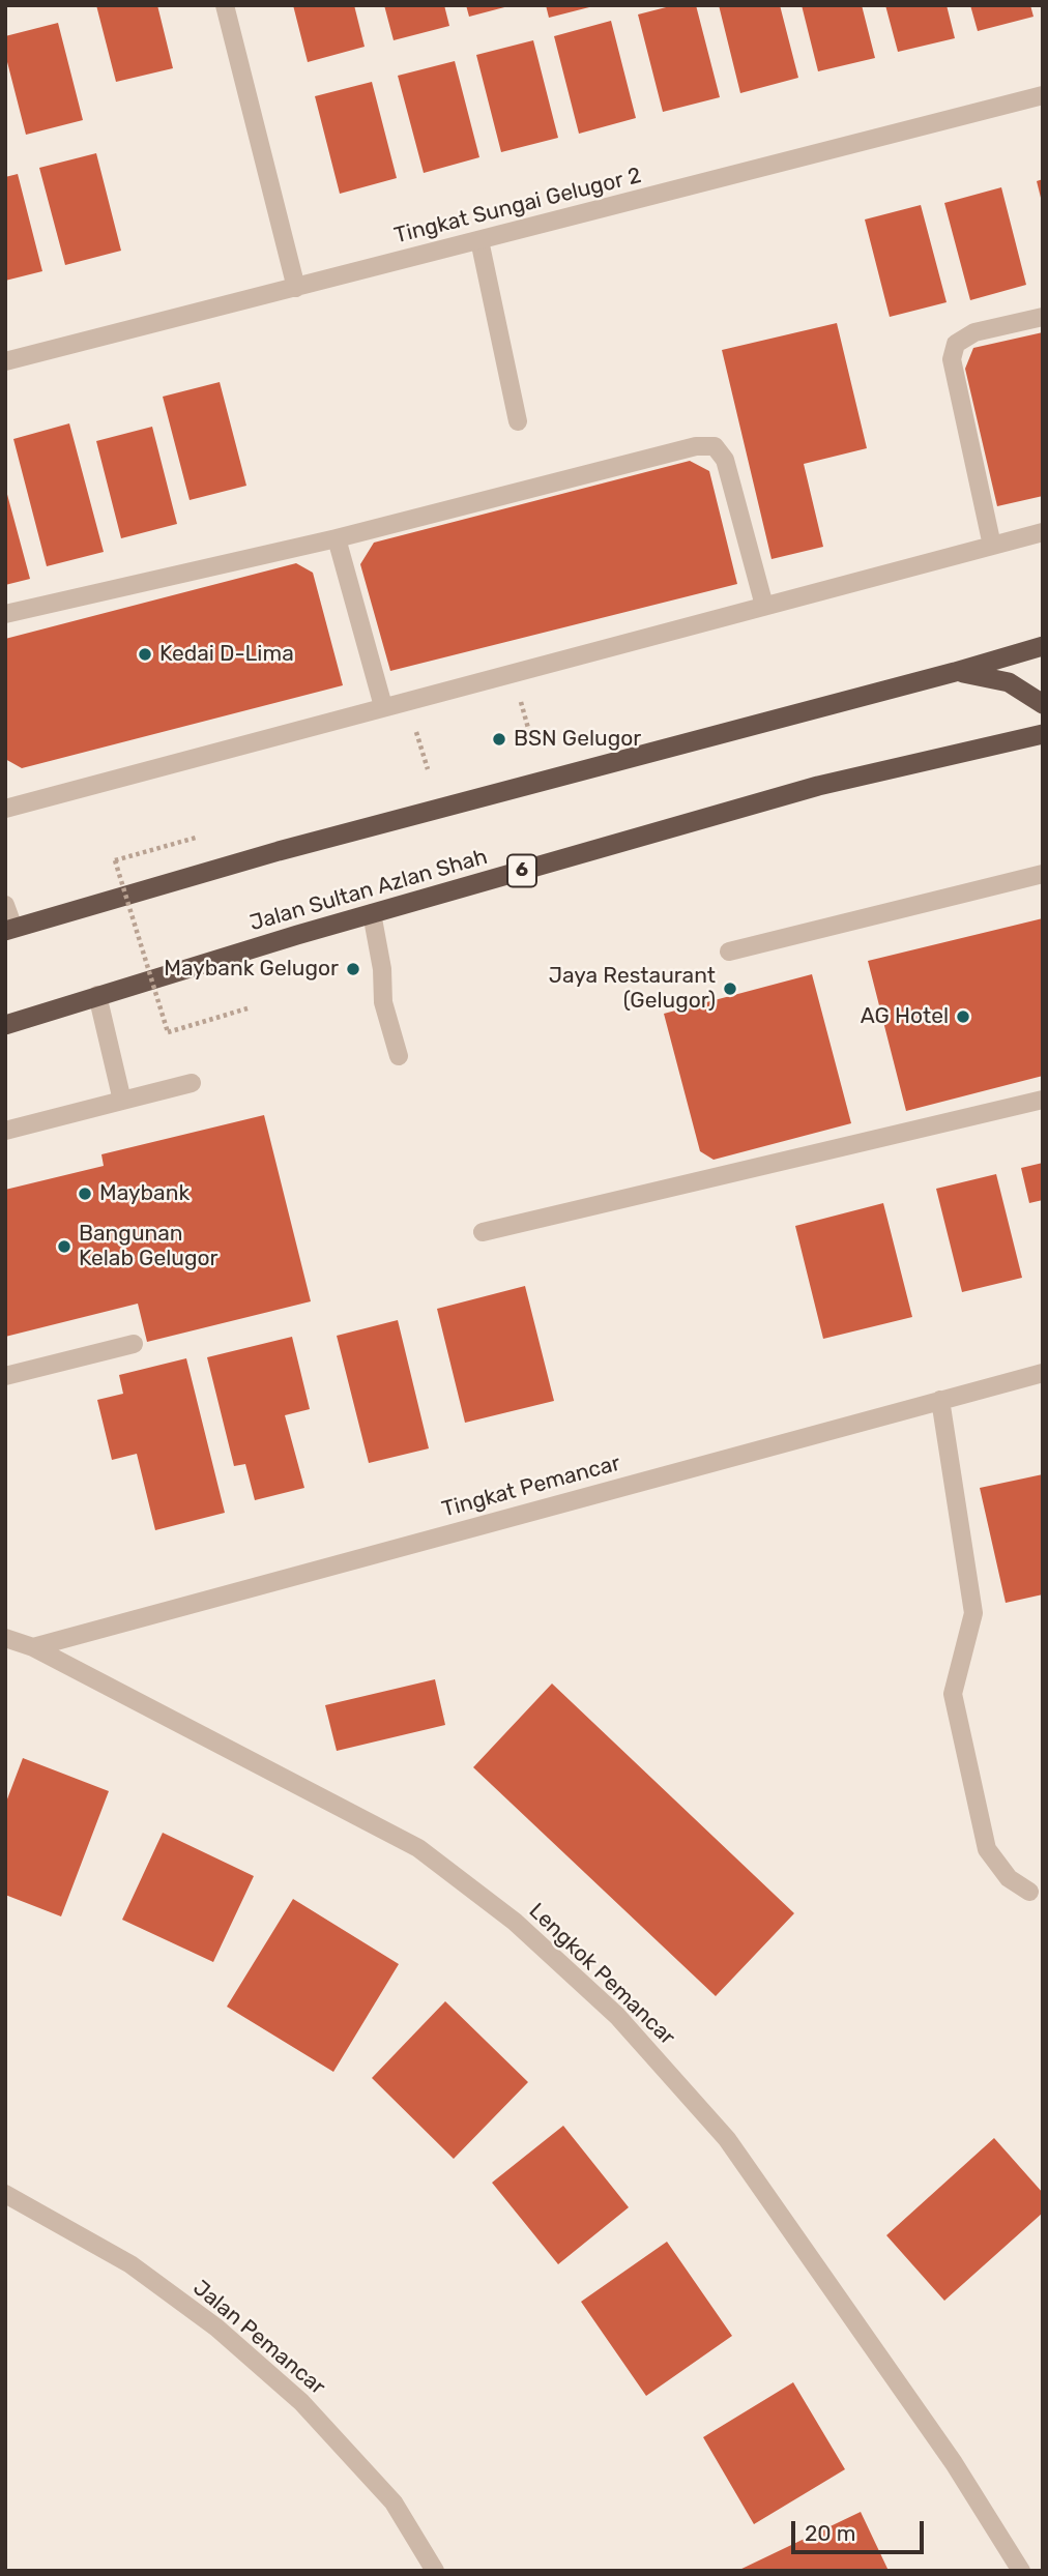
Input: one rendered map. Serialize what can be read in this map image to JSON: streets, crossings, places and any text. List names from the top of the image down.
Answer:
{
  "streets": {
    "highway": ["6", "Jalan Sultan Azlan Shah"],
    "street": [
      "Tingkat Sungai Gelugor 2",
      "Tingkat Pemancar",
      "Lengkok Pemancar",
      "Jalan Pemancar"
    ]
  },
  "crossings": [
    ["Tingkat Pemancar", "Lengkok Pemancar"]
  ],
  "places": [
    "Kedai D-Lima",
    "BSN Gelugor",
    "Maybank Gelugor",
    "Jaya Restaurant (Gelugor)",
    "AG Hotel",
    "Maybank",
    "Bangunan Kelab Gelugor"
  ],
  "scale_bar": "20 m"
}
